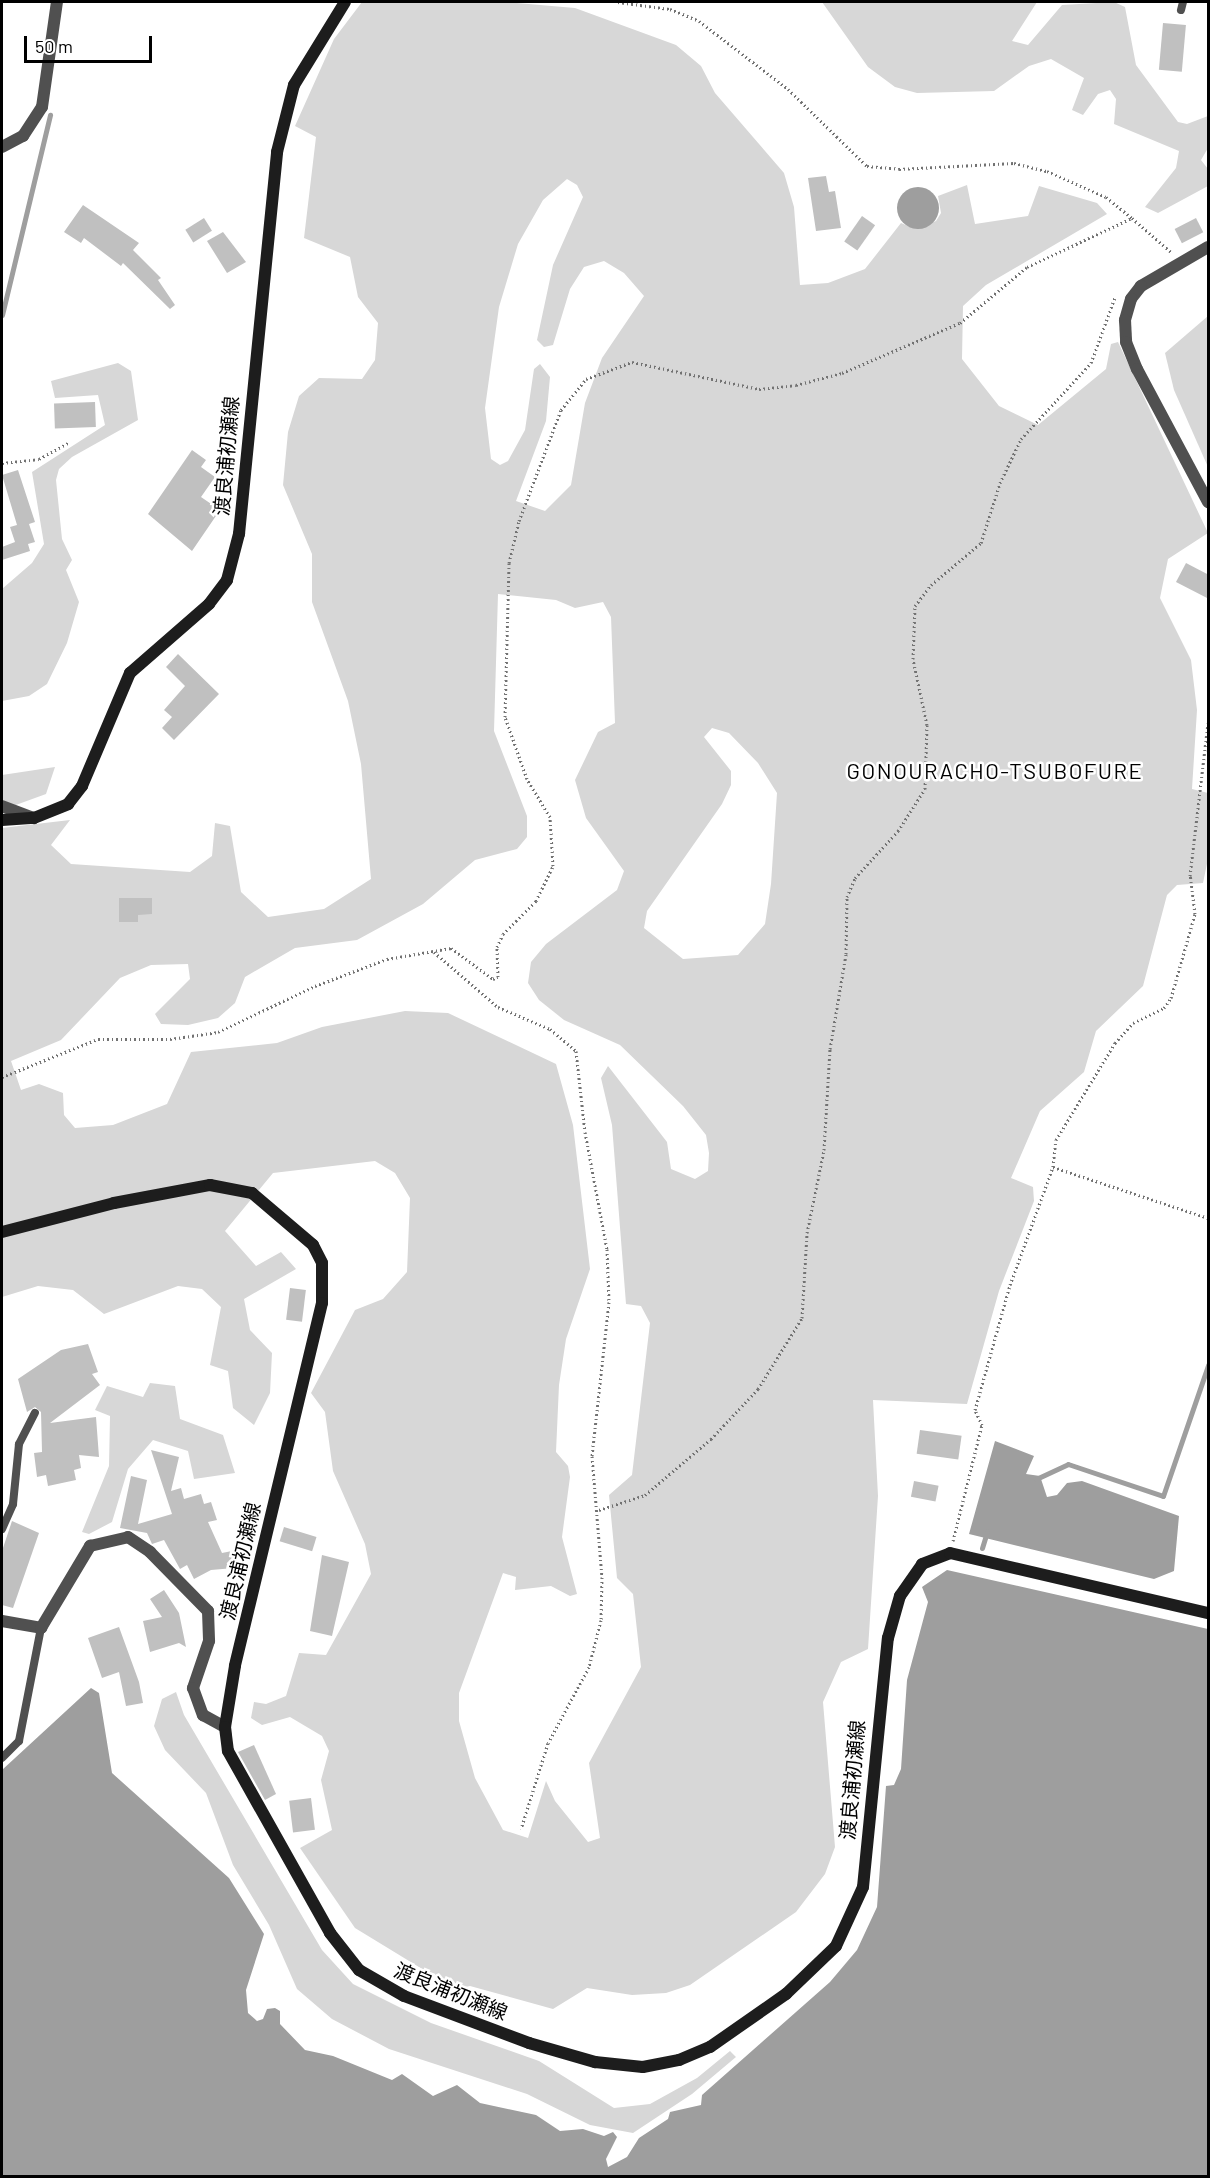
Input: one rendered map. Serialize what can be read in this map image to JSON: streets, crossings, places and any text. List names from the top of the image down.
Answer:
{
  "streets": {
    "main road": ["渡良浦初瀬線"]
  },
  "districts": ["GONOURACHO-TSUBOFURE"],
  "scale_bar": "50 m"
}
